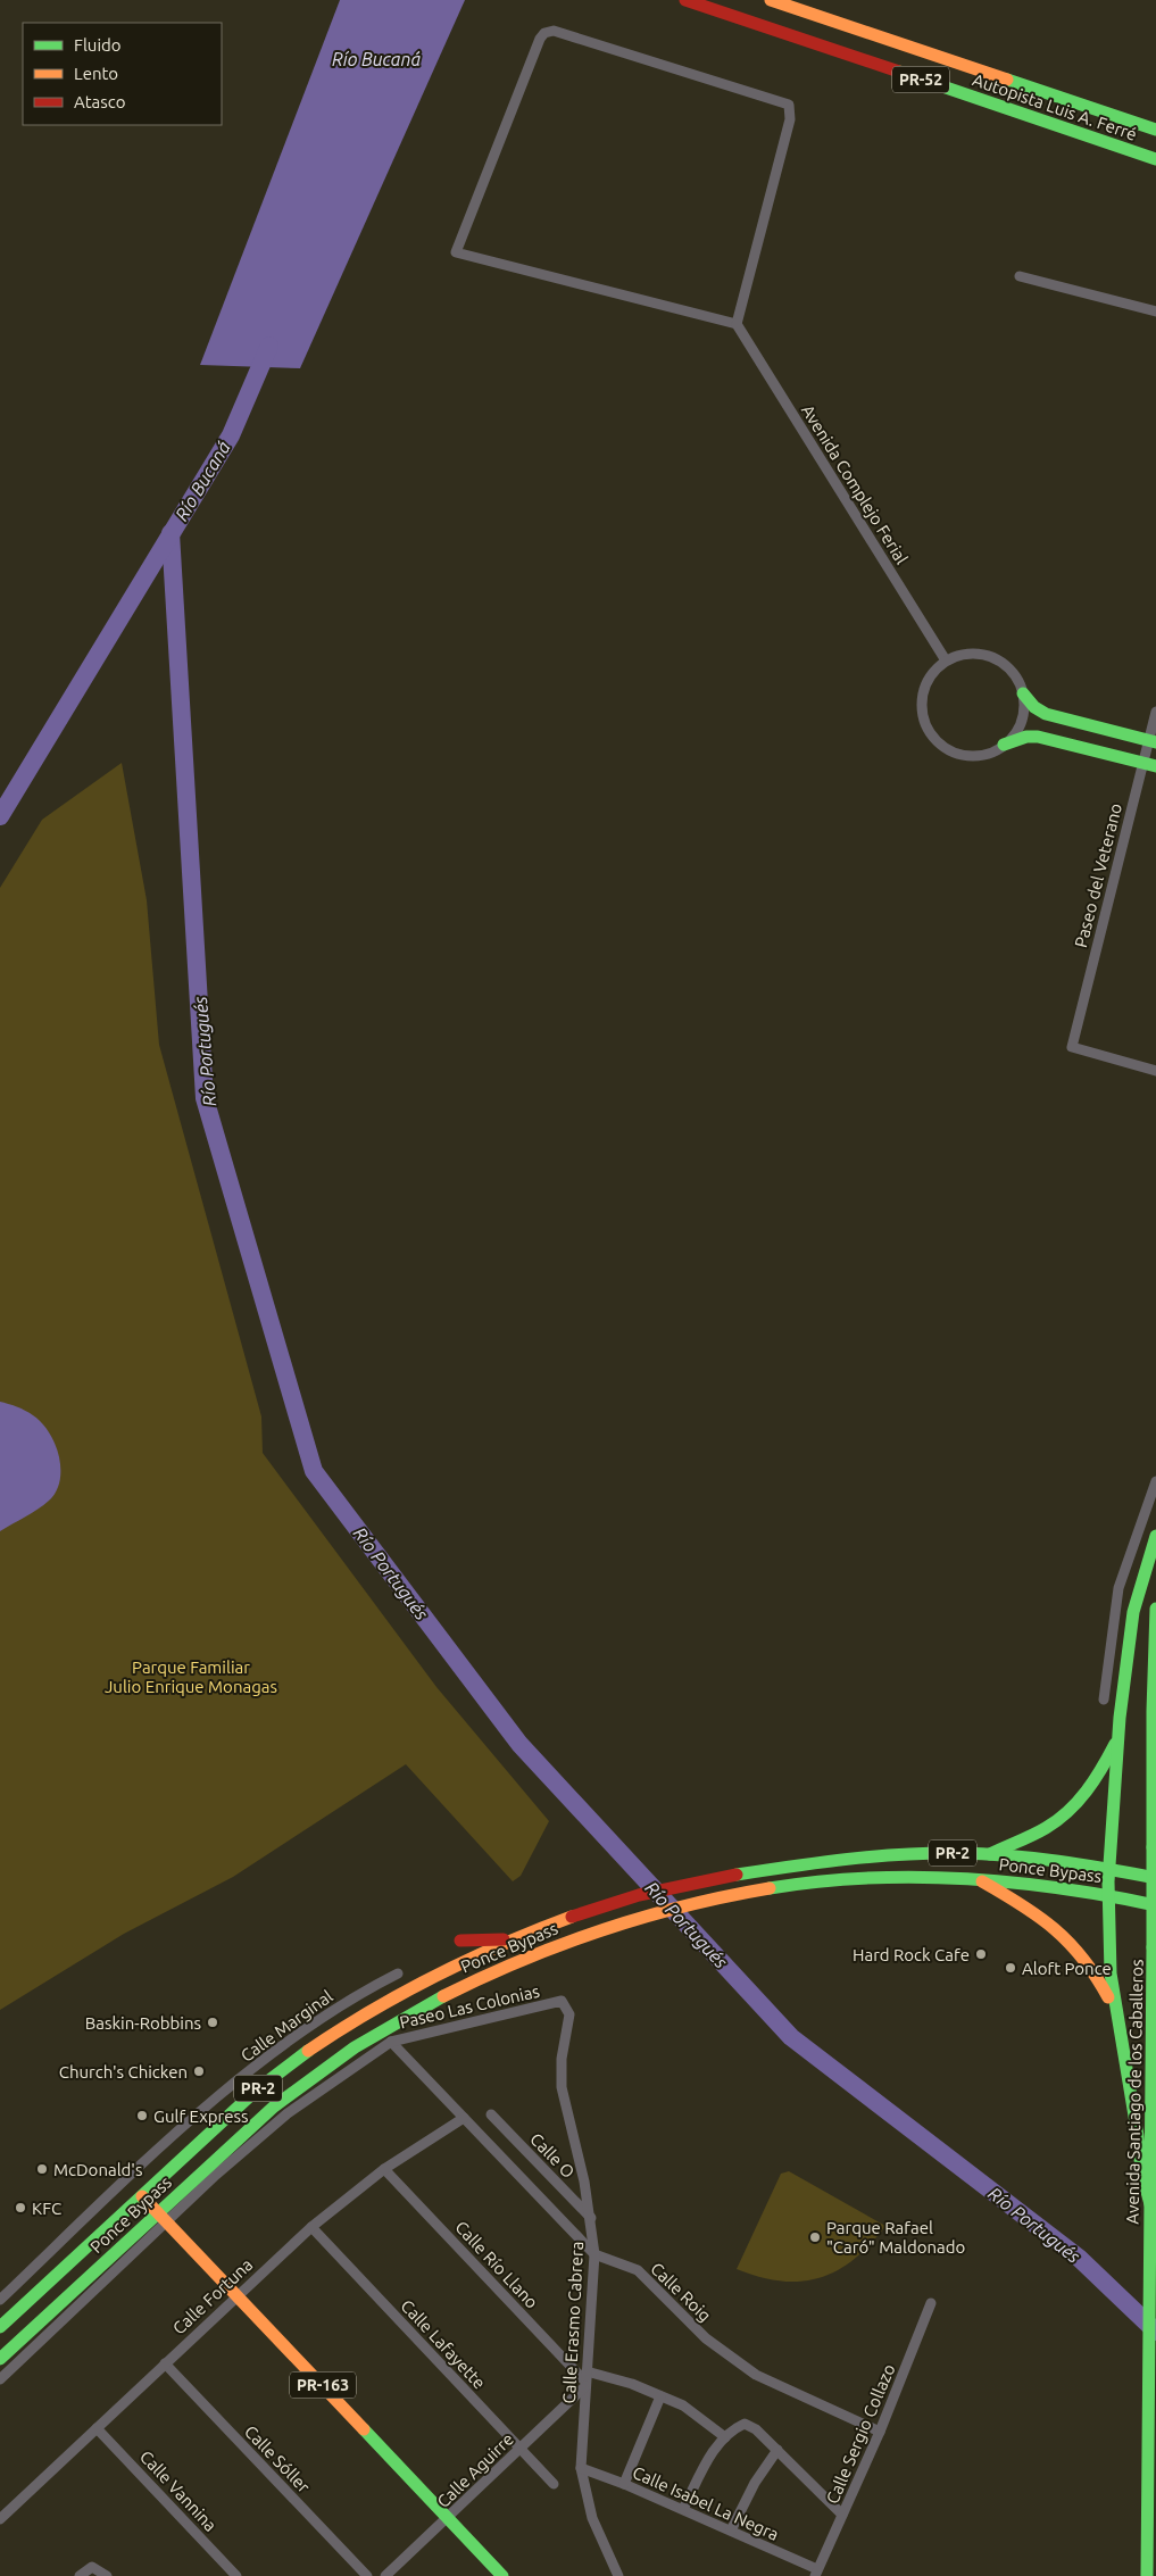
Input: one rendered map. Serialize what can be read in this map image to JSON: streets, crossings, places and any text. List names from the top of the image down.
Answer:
{
  "streets": {
    "main road": [
      "PR-52",
      "Autopista Luis A. Ferré",
      "PR-2",
      "Ponce Bypass",
      "Avenida Santiago de los Caballeros",
      "PR-163"
    ],
    "street": [
      "Avenida Complejo Ferial",
      "Paseo del Veterano",
      "Paseo Las Colonias",
      "Calle Marginal",
      "Calle O",
      "Calle Río Llano",
      "Calle Roig",
      "Calle Fortuna",
      "Calle Erasmo Cabrera",
      "Calle Lafayette",
      "Calle Sergio Collazo",
      "Calle Sóller",
      "Calle Aguirre",
      "Calle Vannina",
      "Calle Isabel La Negra"
    ]
  },
  "crossings": [
    ["Ponce Bypass", "Paseo Las Colonias"],
    ["Ponce Bypass", "PR-163"],
    ["Paseo Las Colonias", "Calle Roig"],
    ["Paseo Las Colonias", "Calle Erasmo Cabrera"],
    ["Paseo Las Colonias", "PR-163"],
    ["Calle O", "Calle Erasmo Cabrera"],
    ["Calle Río Llano", "Calle Fortuna"],
    ["Calle Río Llano", "Calle Erasmo Cabrera"],
    ["Calle Río Llano", "Calle Aguirre"],
    ["Calle Roig", "Calle Fortuna"],
    ["Calle Roig", "Calle Erasmo Cabrera"],
    ["Calle Roig", "Calle Sergio Collazo"],
    ["Calle Fortuna", "Calle Lafayette"],
    ["Calle Fortuna", "PR-163"],
    ["Calle Fortuna", "Calle Sóller"],
    ["Calle Fortuna", "Calle Vannina"],
    ["Calle Erasmo Cabrera", "Calle Aguirre"],
    ["Calle Erasmo Cabrera", "Calle Isabel La Negra"],
    ["Calle Lafayette", "Calle Aguirre"],
    ["PR-163", "Calle Aguirre"],
    ["Calle Sergio Collazo", "Calle Isabel La Negra"]
  ],
  "water": ["Río Bucaná", "Río Portugués"],
  "parks": ["Parque Familiar Julio Enrique Monagas"],
  "places": [
    "Hard Rock Cafe",
    "Aloft Ponce",
    "Baskin-Robbins",
    "Church's Chicken",
    "Gulf Express",
    "McDonald's",
    "KFC",
    "Parque Rafael \"Caró\" Maldonado"
  ],
  "legend": ["Fluido", "Lento", "Atasco"]
}
